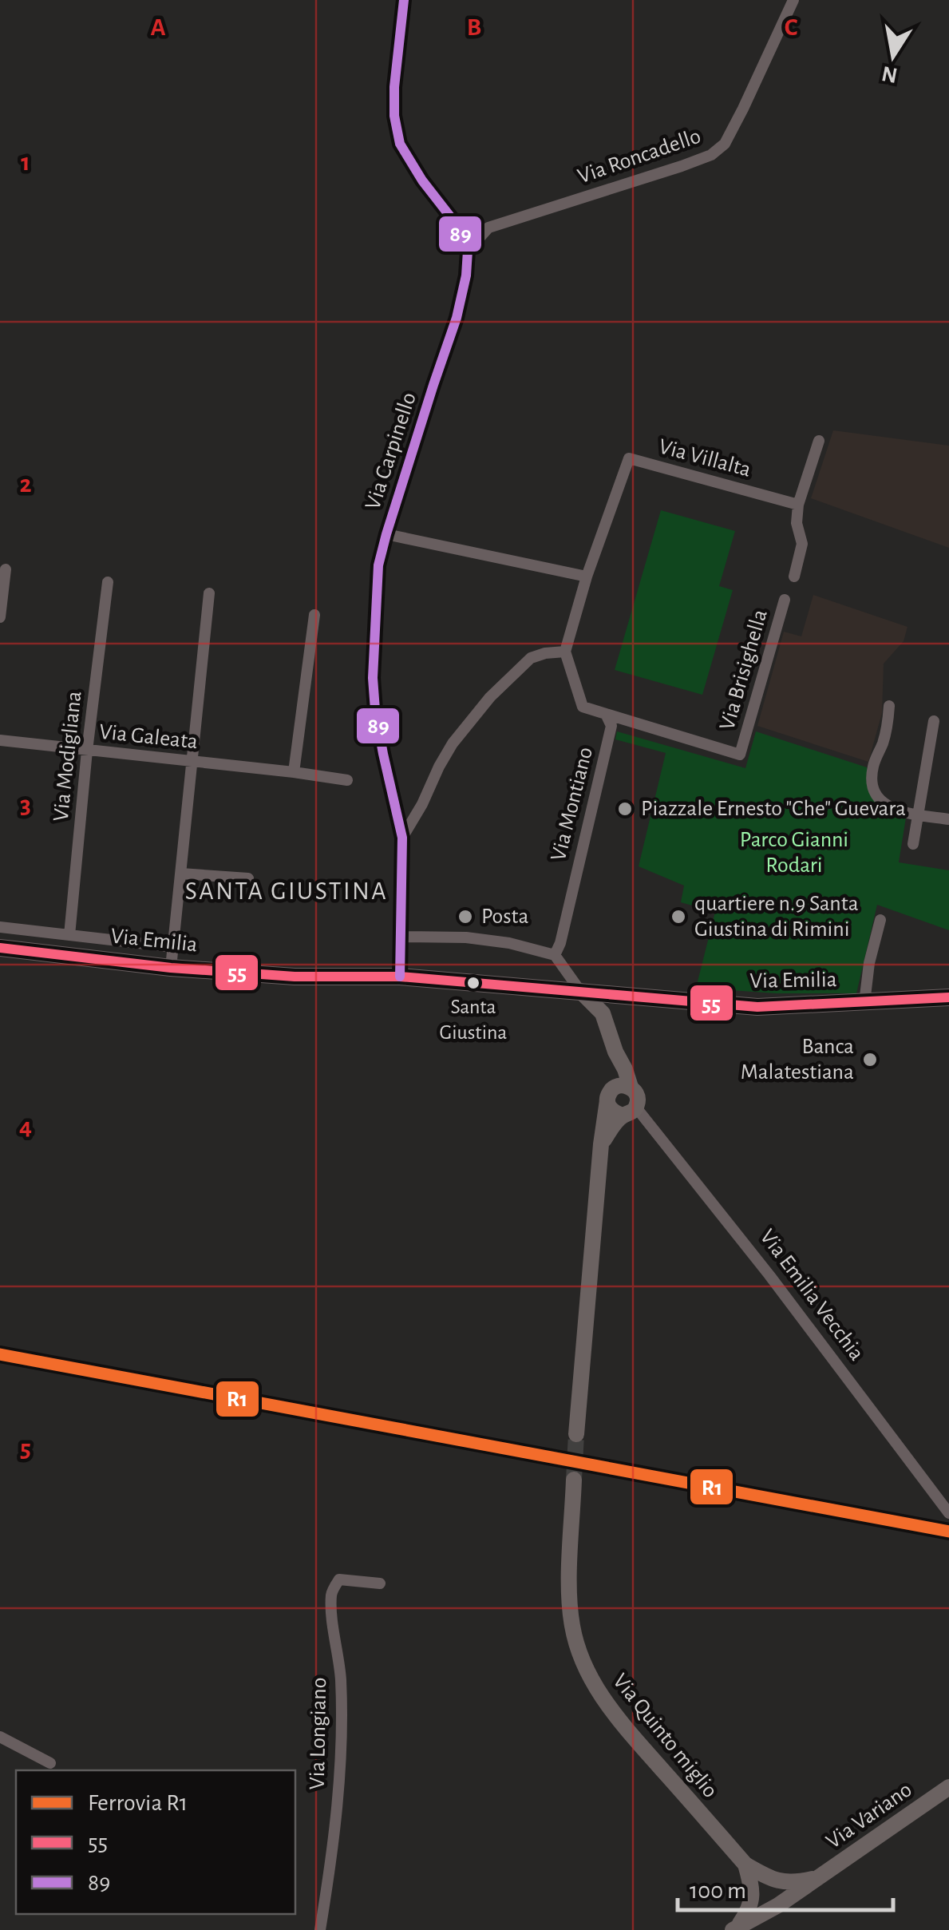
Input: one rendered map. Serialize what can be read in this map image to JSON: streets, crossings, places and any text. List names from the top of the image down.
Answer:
{
  "streets": {
    "main road": ["Via Emilia"],
    "street": [
      "Via Roncadello",
      "Via Carpinello",
      "Via Villalta",
      "Via Brisighella",
      "Via Galeata",
      "Via Modigliana",
      "Via Montiano",
      "Via Emilia Vecchia",
      "Via Longiano",
      "Via Quinto miglio",
      "Via Variano"
    ]
  },
  "crossings": [
    ["Via Roncadello", "Via Carpinello"],
    ["Via Brisighella", "Via Montiano"],
    ["Via Galeata", "Via Modigliana"],
    ["Via Modigliana", "Via Emilia"],
    ["Via Emilia", "Via Emilia Vecchia"]
  ],
  "districts": ["SANTA GIUSTINA"],
  "parks": ["Parco Gianni Rodari"],
  "places": [
    "Piazzale Ernesto \"Che\" Guevara",
    "Posta",
    "quartiere n.9 Santa Giustina di Rimini",
    "Santa Giustina",
    "Banca Malatestiana"
  ],
  "lines": ["transit line 89", "transit line 55", "rail line R1"],
  "legend": ["Ferrovia R1", "55", "89"],
  "scale_bar": "100 m",
  "north": "bottom",
  "grid": {
    "columns": ["A", "B", "C"],
    "rows": [
      "1",
      "2",
      "3",
      "4",
      "5"
    ]
  }
}
